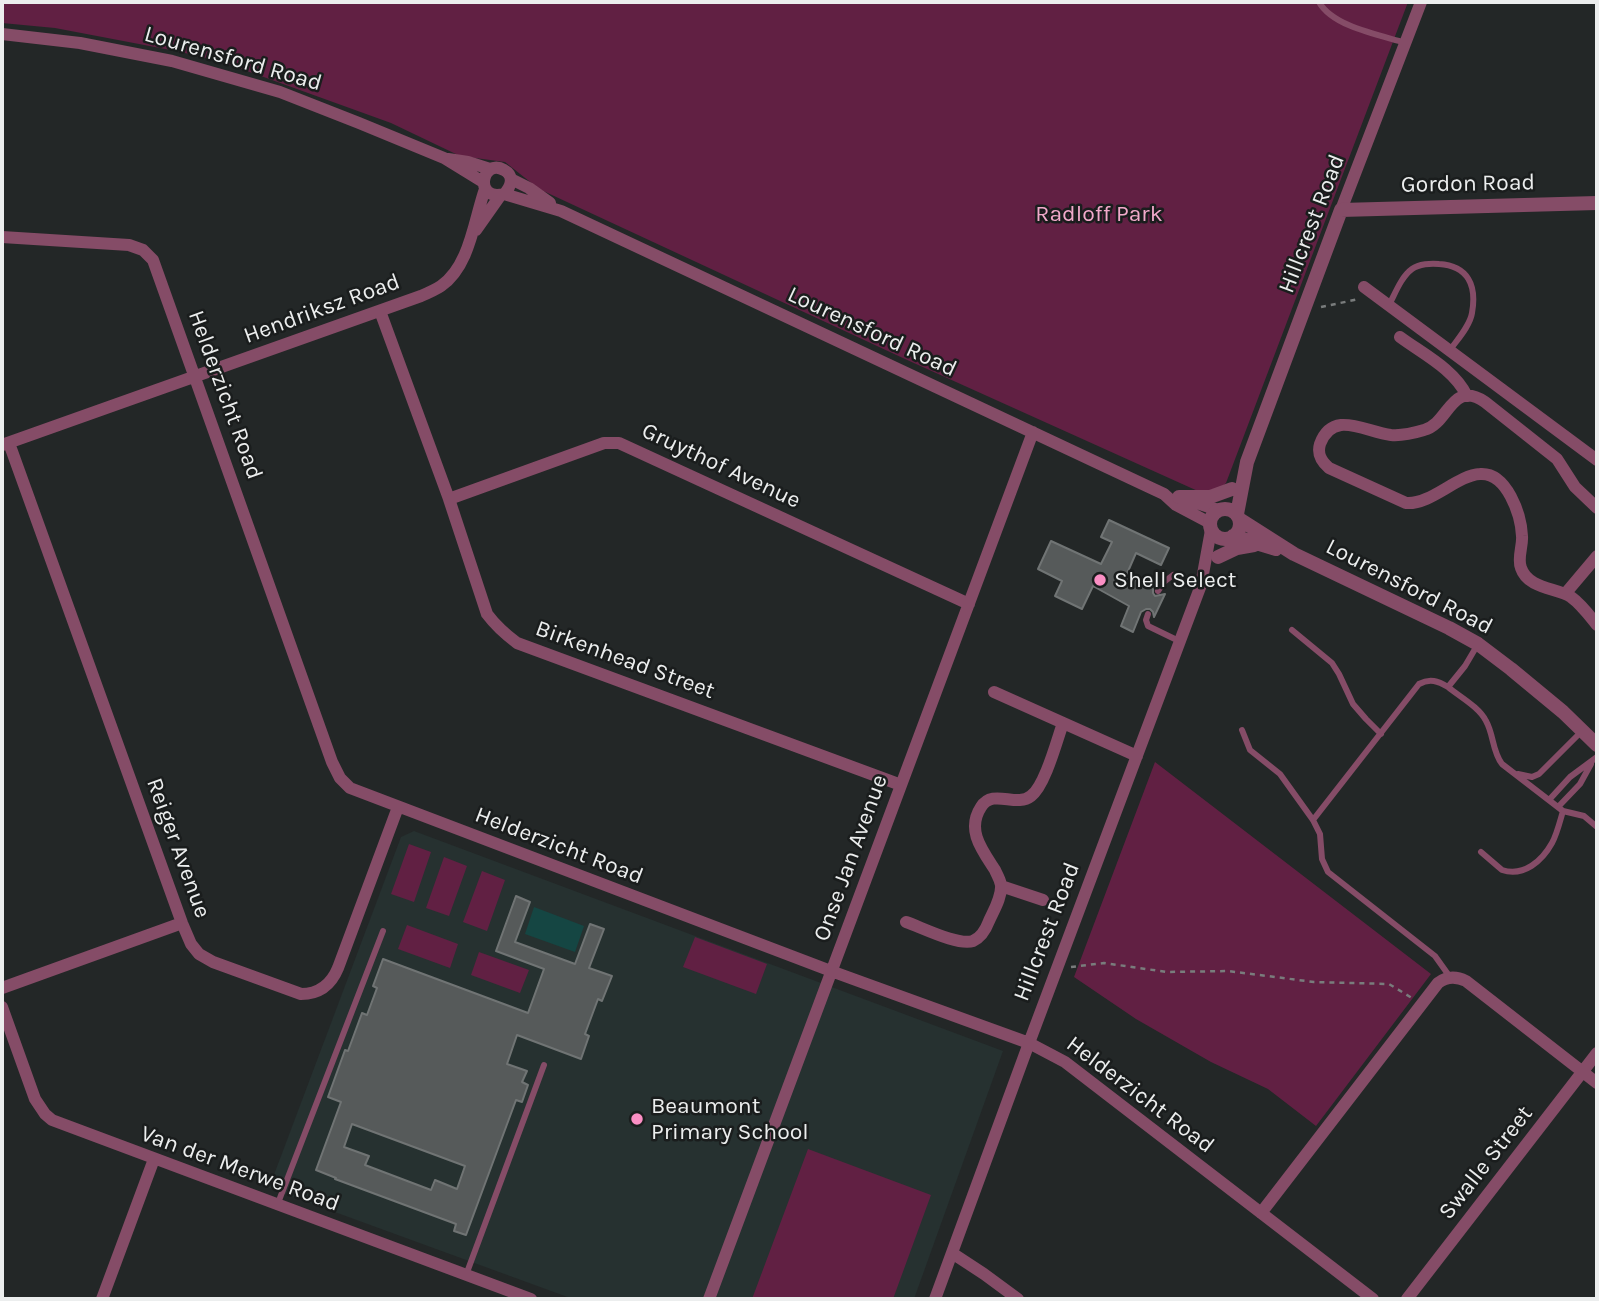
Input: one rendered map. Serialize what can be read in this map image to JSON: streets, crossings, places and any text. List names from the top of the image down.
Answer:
{
  "streets": {
    "street": [
      "Lourensford Road",
      "Gordon Road",
      "Hillcrest Road",
      "Hendriksz Road",
      "Helderzicht Road",
      "Gruythof Avenue",
      "Birkenhead Street",
      "Reiger Avenue",
      "Onse Jan Avenue",
      "Swalle Street",
      "Van der Merwe Road"
    ]
  },
  "crossings": [
    ["Lourensford Road", "Hillcrest Road"],
    ["Lourensford Road", "Hendriksz Road"],
    ["Lourensford Road", "Onse Jan Avenue"],
    ["Gordon Road", "Hillcrest Road"],
    ["Hillcrest Road", "Helderzicht Road"],
    ["Hendriksz Road", "Helderzicht Road"],
    ["Hendriksz Road", "Birkenhead Street"],
    ["Hendriksz Road", "Reiger Avenue"],
    ["Helderzicht Road", "Reiger Avenue"],
    ["Helderzicht Road", "Onse Jan Avenue"],
    ["Gruythof Avenue", "Birkenhead Street"],
    ["Gruythof Avenue", "Onse Jan Avenue"],
    ["Birkenhead Street", "Onse Jan Avenue"]
  ],
  "parks": ["Radloff Park"],
  "places": ["Shell Select", "Beaumont Primary School"]
}
